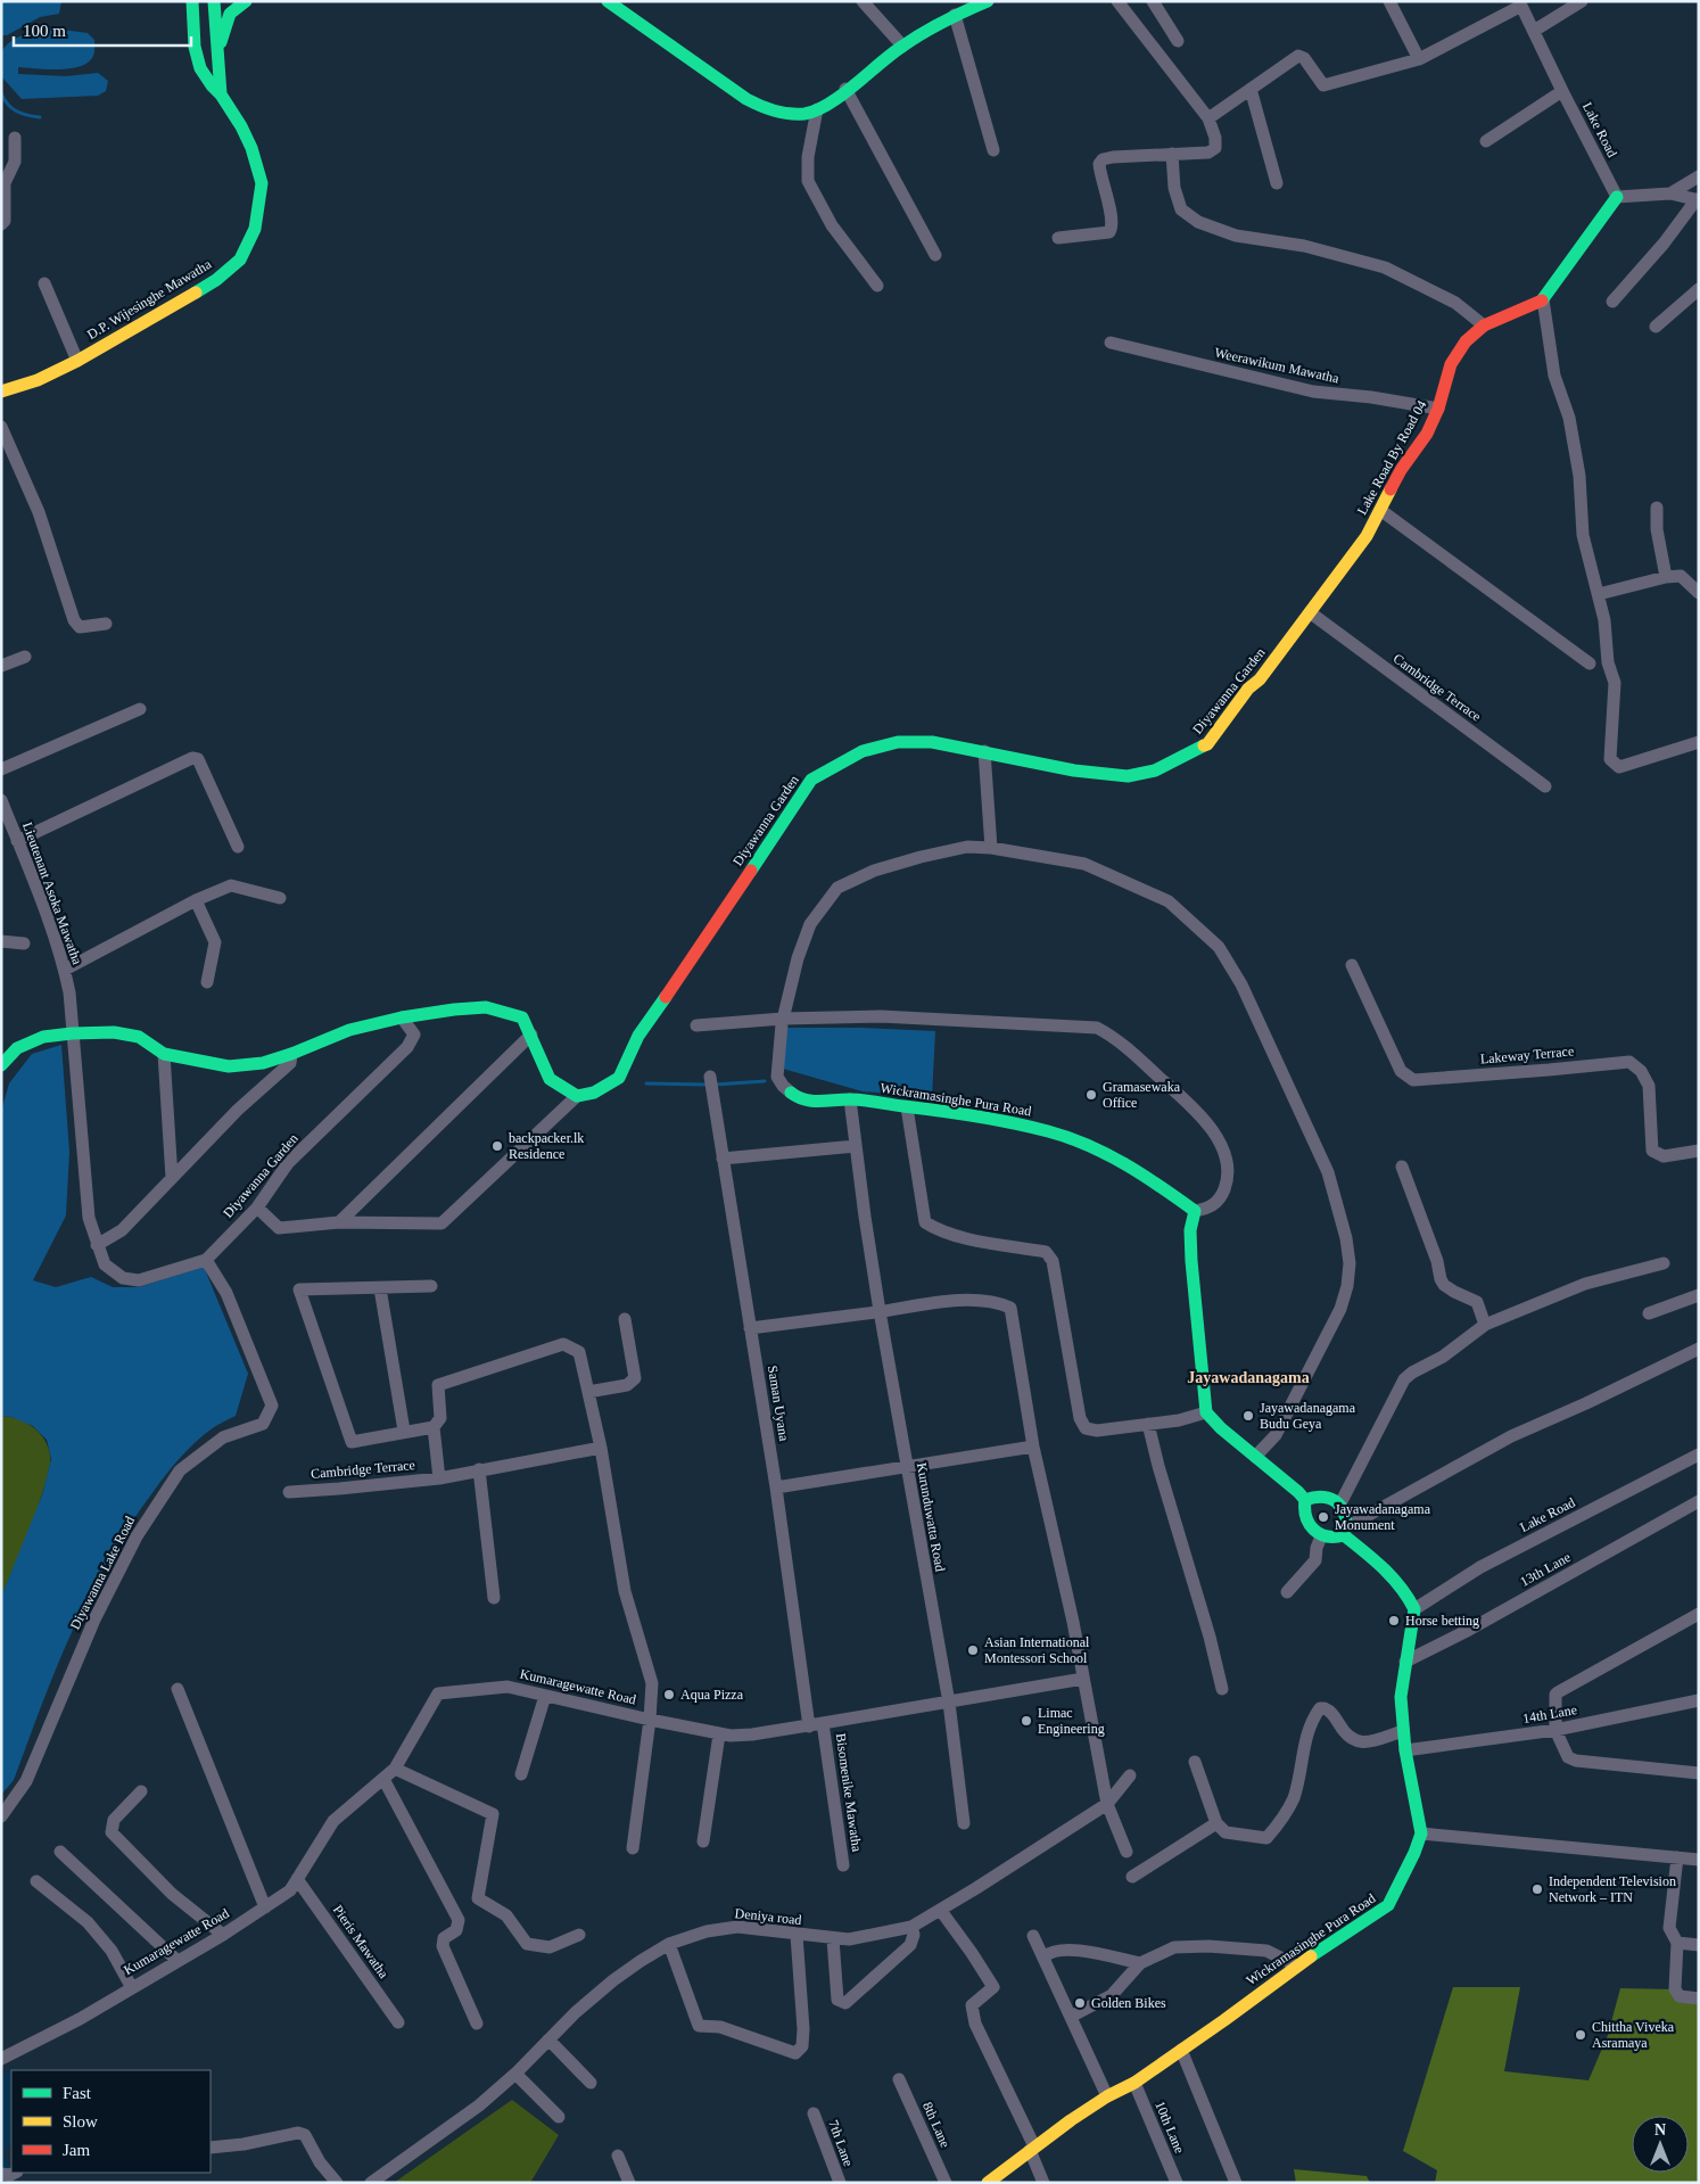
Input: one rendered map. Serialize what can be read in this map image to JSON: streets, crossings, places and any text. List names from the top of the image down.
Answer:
{
  "streets": {
    "street": [
      "Lake Road",
      "D.P. Wijesinghe Mawatha",
      "Weerawikum Mawatha",
      "Lake Road By Road 04",
      "Cambridge Terrace",
      "Diyawanna Garden",
      "Lieutenant Asoka Mawatha",
      "Lakeway Terrace",
      "Wickramasinghe Pura Road",
      "Saman Uyana",
      "Kurunduwatta Road",
      "13th Lane",
      "Diyawanna Lake Road",
      "Kumaragewatte Road",
      "14th Lane",
      "Bisomenike Mawatha",
      "Deniya road",
      "Pieris Mawatha",
      "8th Lane",
      "10th Lane",
      "7th Lane"
    ]
  },
  "crossings": [
    ["Weerawikum Mawatha", "Lake Road By Road 04"],
    ["Lake Road By Road 04", "Diyawanna Garden"],
    ["Cambridge Terrace", "Diyawanna Garden"],
    ["Diyawanna Garden", "Lieutenant Asoka Mawatha"],
    ["Diyawanna Garden", "Diyawanna Lake Road"],
    ["Wickramasinghe Pura Road", "Kurunduwatta Road"],
    ["Wickramasinghe Pura Road", "10th Lane"],
    ["Saman Uyana", "Kumaragewatte Road"],
    ["Kurunduwatta Road", "Kumaragewatte Road"],
    ["Kumaragewatte Road", "Bisomenike Mawatha"],
    ["Kumaragewatte Road", "Pieris Mawatha"]
  ],
  "districts": ["Jayawadanagama"],
  "places": [
    "Gramasewaka Office",
    "backpacker.lk Residence",
    "Jayawadanagama Budu Geya",
    "Jayawadanagama Monument",
    "Horse betting",
    "Asian International Montessori School",
    "Aqua Pizza",
    "Limac Engineering",
    "Independent Television Network – ITN",
    "Golden Bikes",
    "Chittha Viveka Asramaya"
  ],
  "legend": ["Fast", "Slow", "Jam"],
  "scale_bar": "100 m",
  "north": "top"
}
